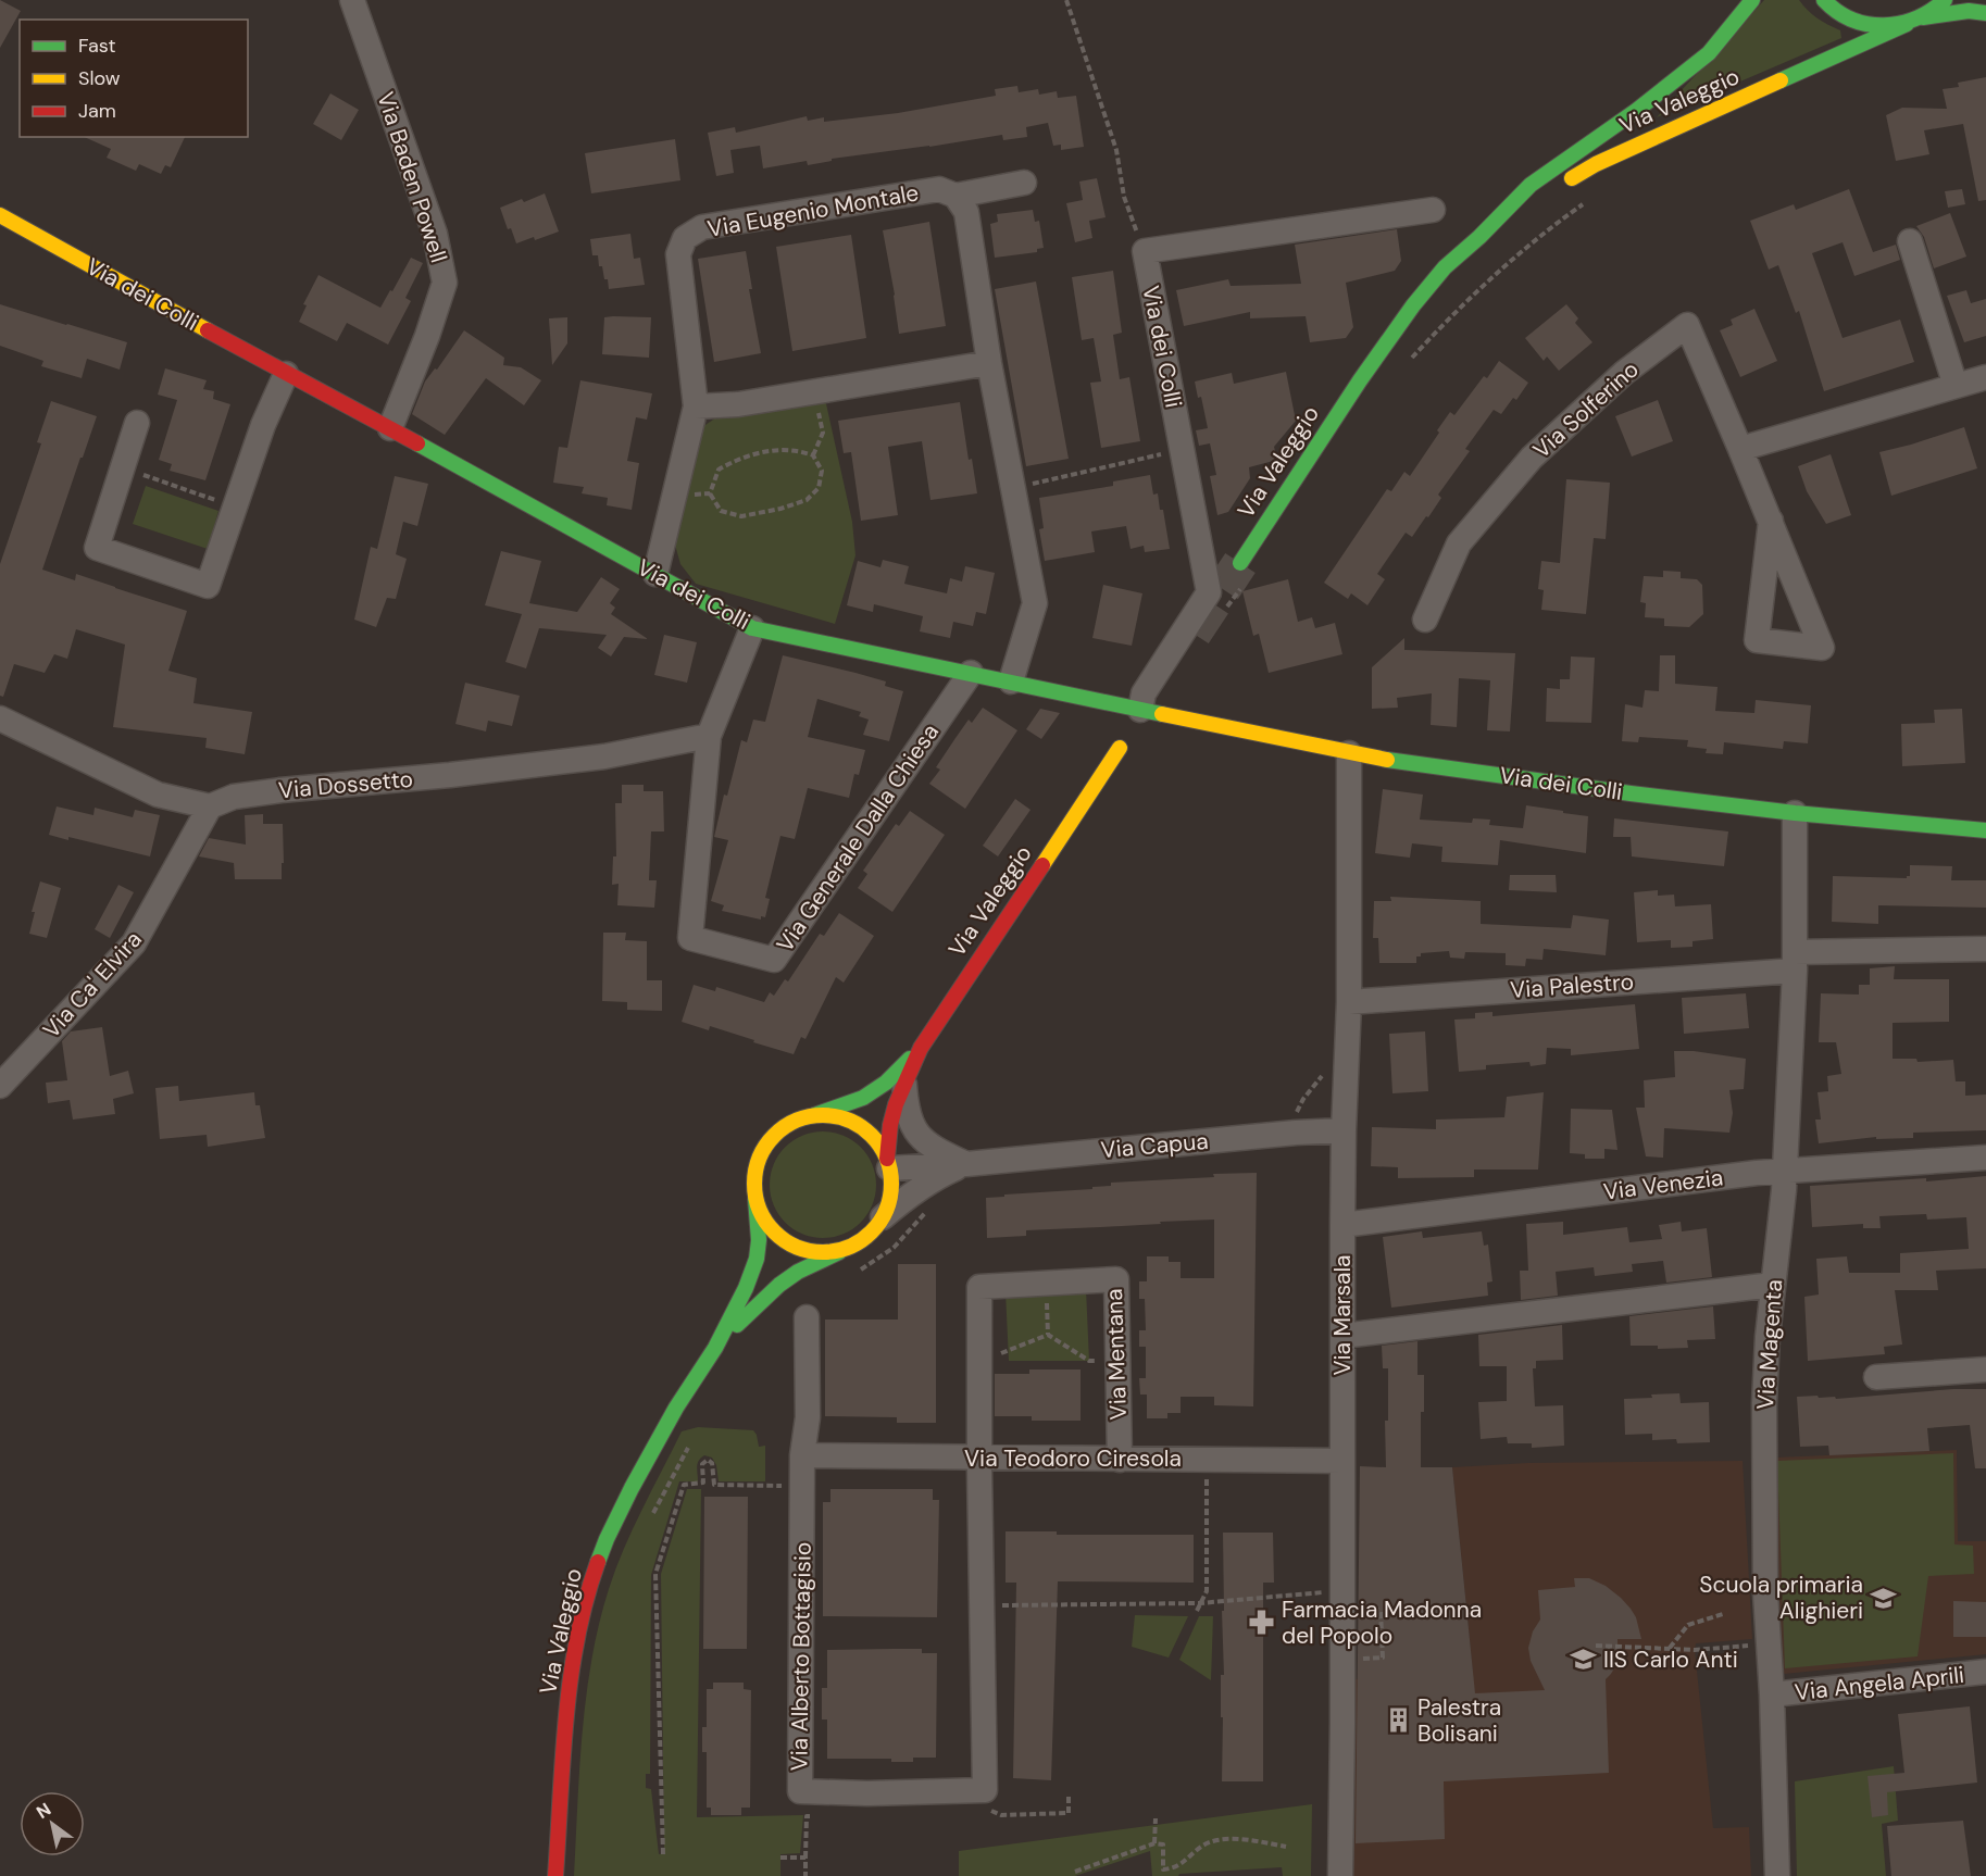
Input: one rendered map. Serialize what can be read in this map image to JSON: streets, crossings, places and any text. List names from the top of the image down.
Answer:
{
  "streets": {
    "main road": ["Via Valeggio", "Via dei Colli"],
    "street": [
      "Via Baden Powell",
      "Via Eugenio Montale",
      "Via Solferino",
      "Via Dossetto",
      "Via Generale Dalla Chiesa",
      "Via Ca' Elvira",
      "Via Palestro",
      "Via Capua",
      "Via Venezia",
      "Via Marsala",
      "Via Magenta",
      "Via Mentana",
      "Via Teodoro Ciresola",
      "Via Alberto Bottagisio",
      "Via Angela Aprili"
    ]
  },
  "crossings": [
    ["Via Valeggio", "Via Capua"],
    ["Via Baden Powell", "Via dei Colli"],
    ["Via Eugenio Montale", "Via dei Colli"],
    ["Via dei Colli", "Via Generale Dalla Chiesa"],
    ["Via dei Colli", "Via Marsala"],
    ["Via dei Colli", "Via Magenta"],
    ["Via Dossetto", "Via Generale Dalla Chiesa"],
    ["Via Dossetto", "Via Ca' Elvira"],
    ["Via Palestro", "Via Marsala"],
    ["Via Palestro", "Via Magenta"],
    ["Via Capua", "Via Marsala"],
    ["Via Venezia", "Via Marsala"],
    ["Via Venezia", "Via Magenta"],
    ["Via Marsala", "Via Teodoro Ciresola"],
    ["Via Magenta", "Via Angela Aprili"],
    ["Via Mentana", "Via Teodoro Ciresola"],
    ["Via Mentana", "Via Alberto Bottagisio"],
    ["Via Teodoro Ciresola", "Via Alberto Bottagisio"]
  ],
  "places": {
    "school or university": ["Scuola primaria Alighieri", "IIS Carlo Anti"],
    "pharmacy": ["Farmacia Madonna del Popolo"],
    "building": ["Palestra Bolisani"]
  },
  "legend": ["Fast", "Slow", "Jam"],
  "north": "top left"
}
